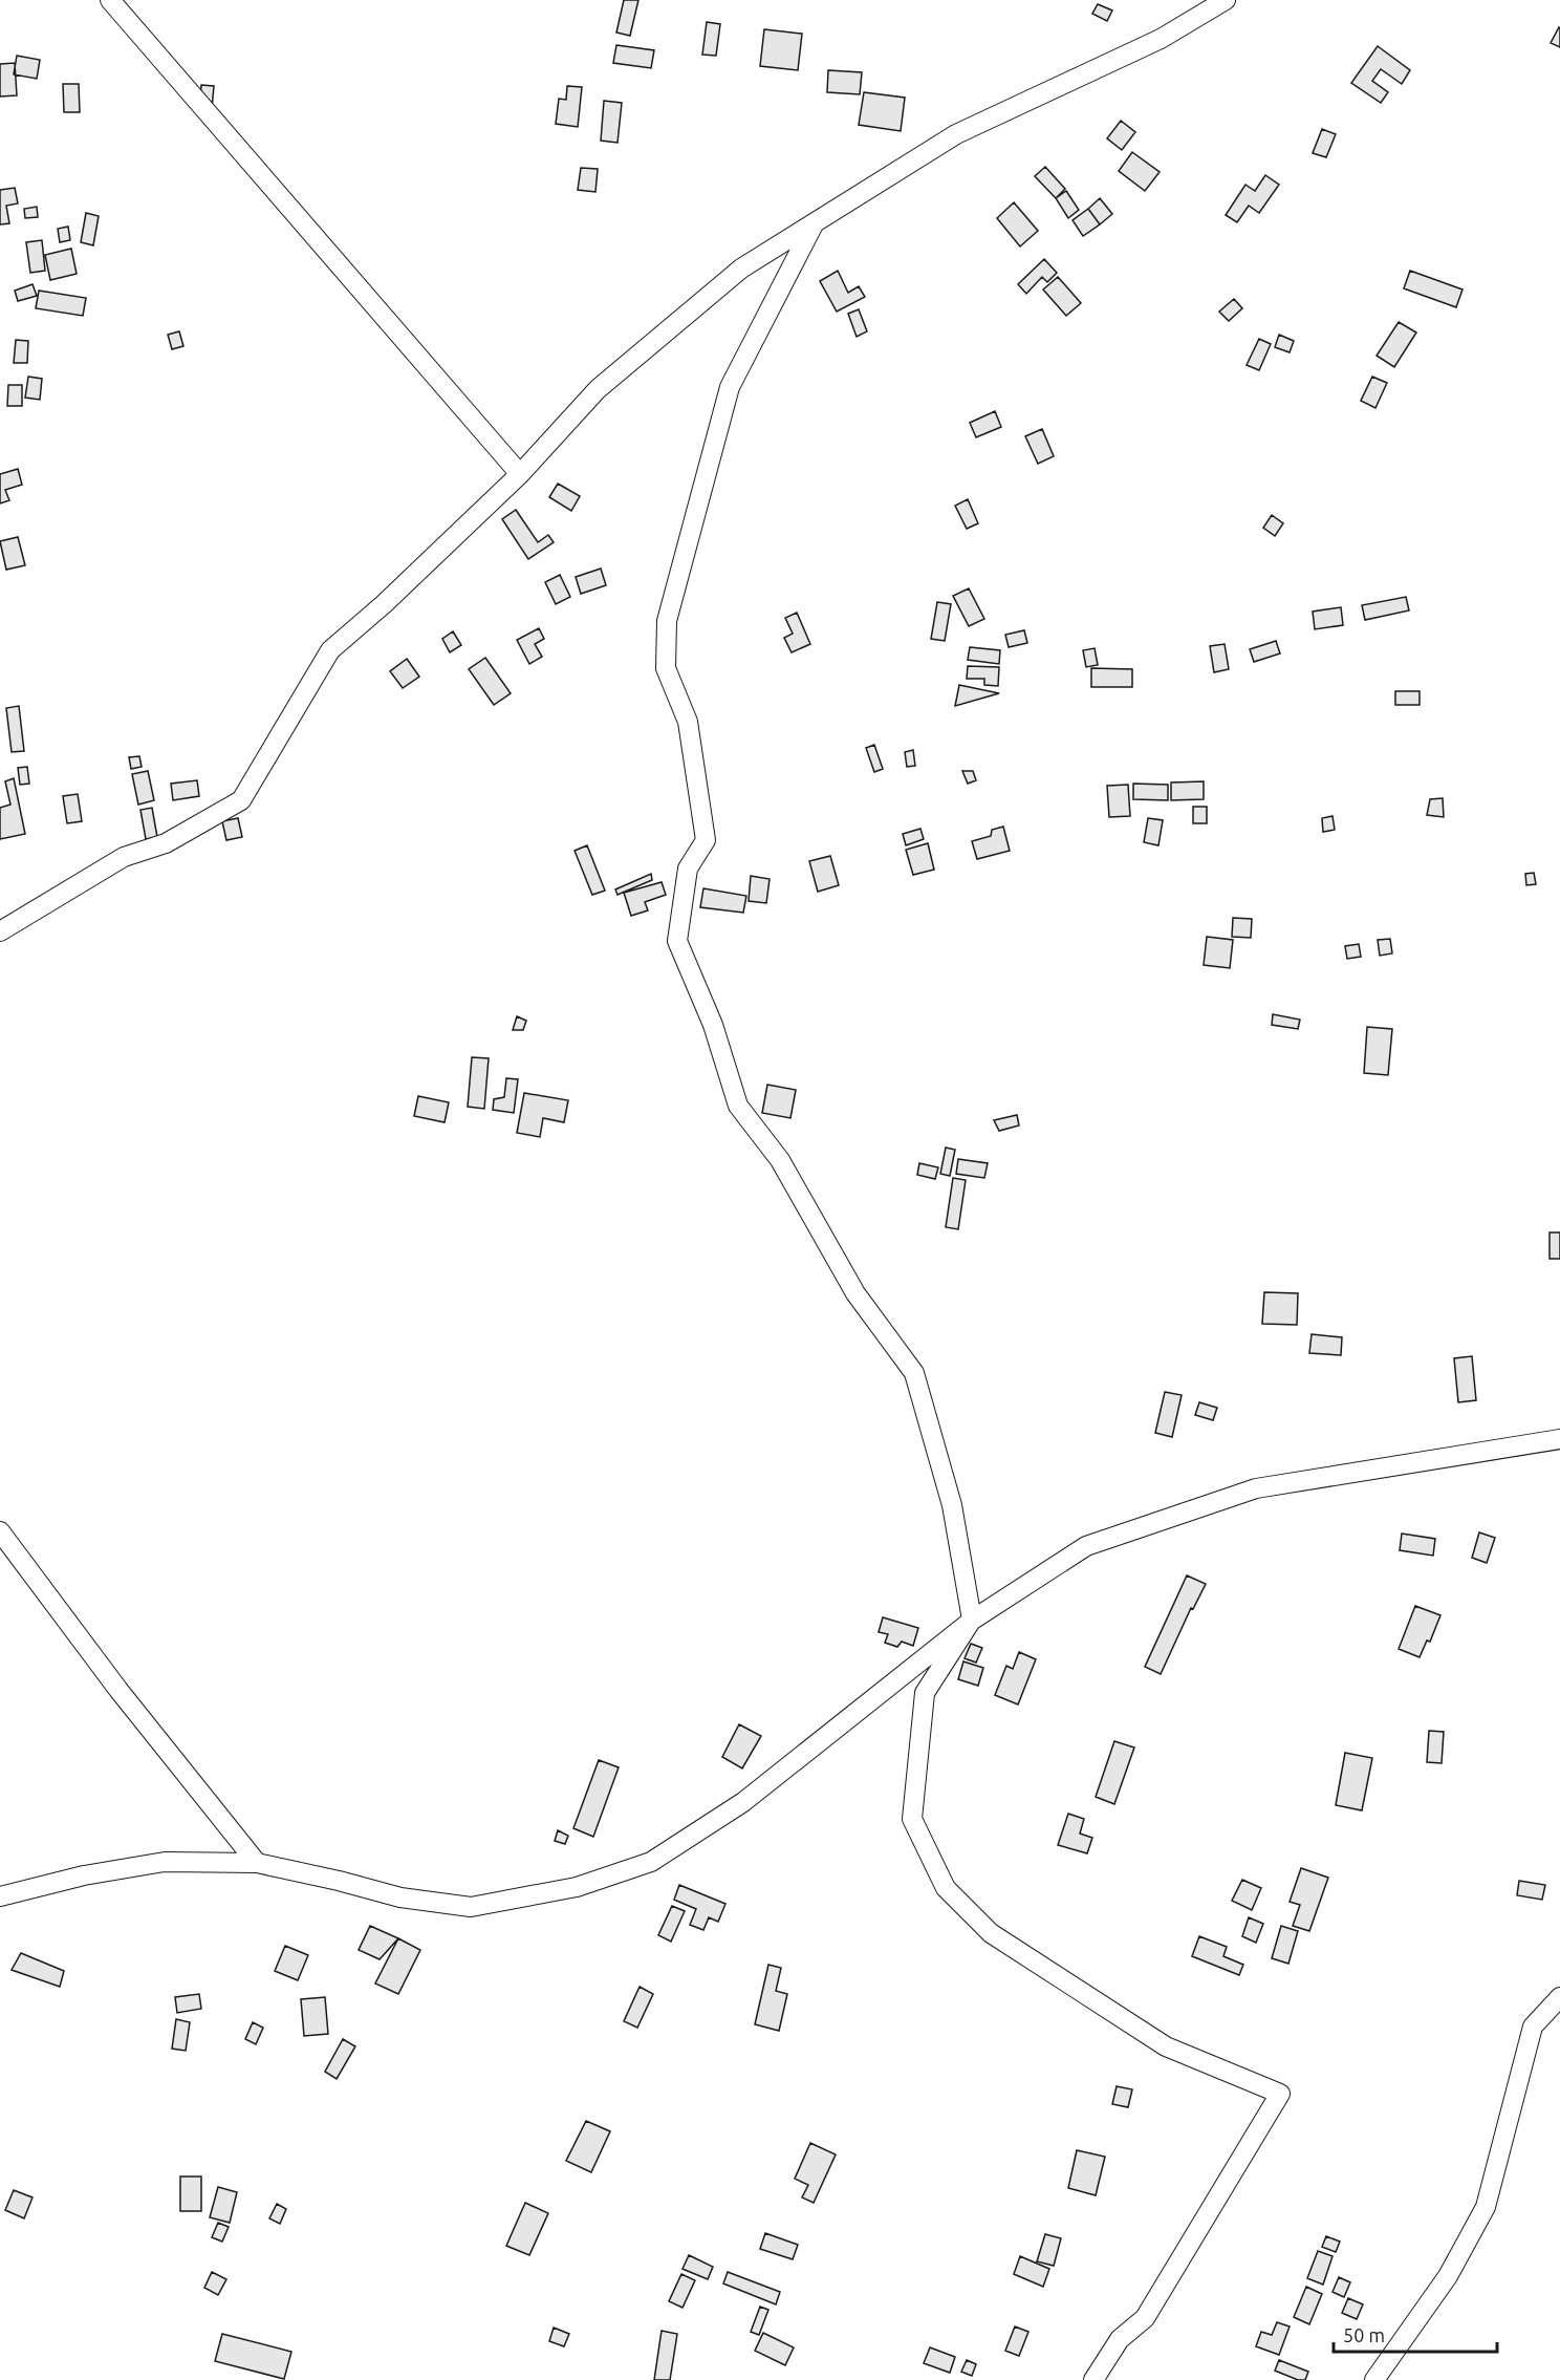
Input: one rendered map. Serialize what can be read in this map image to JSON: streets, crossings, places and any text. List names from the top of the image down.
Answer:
{
  "scale_bar": "50 m"
}
